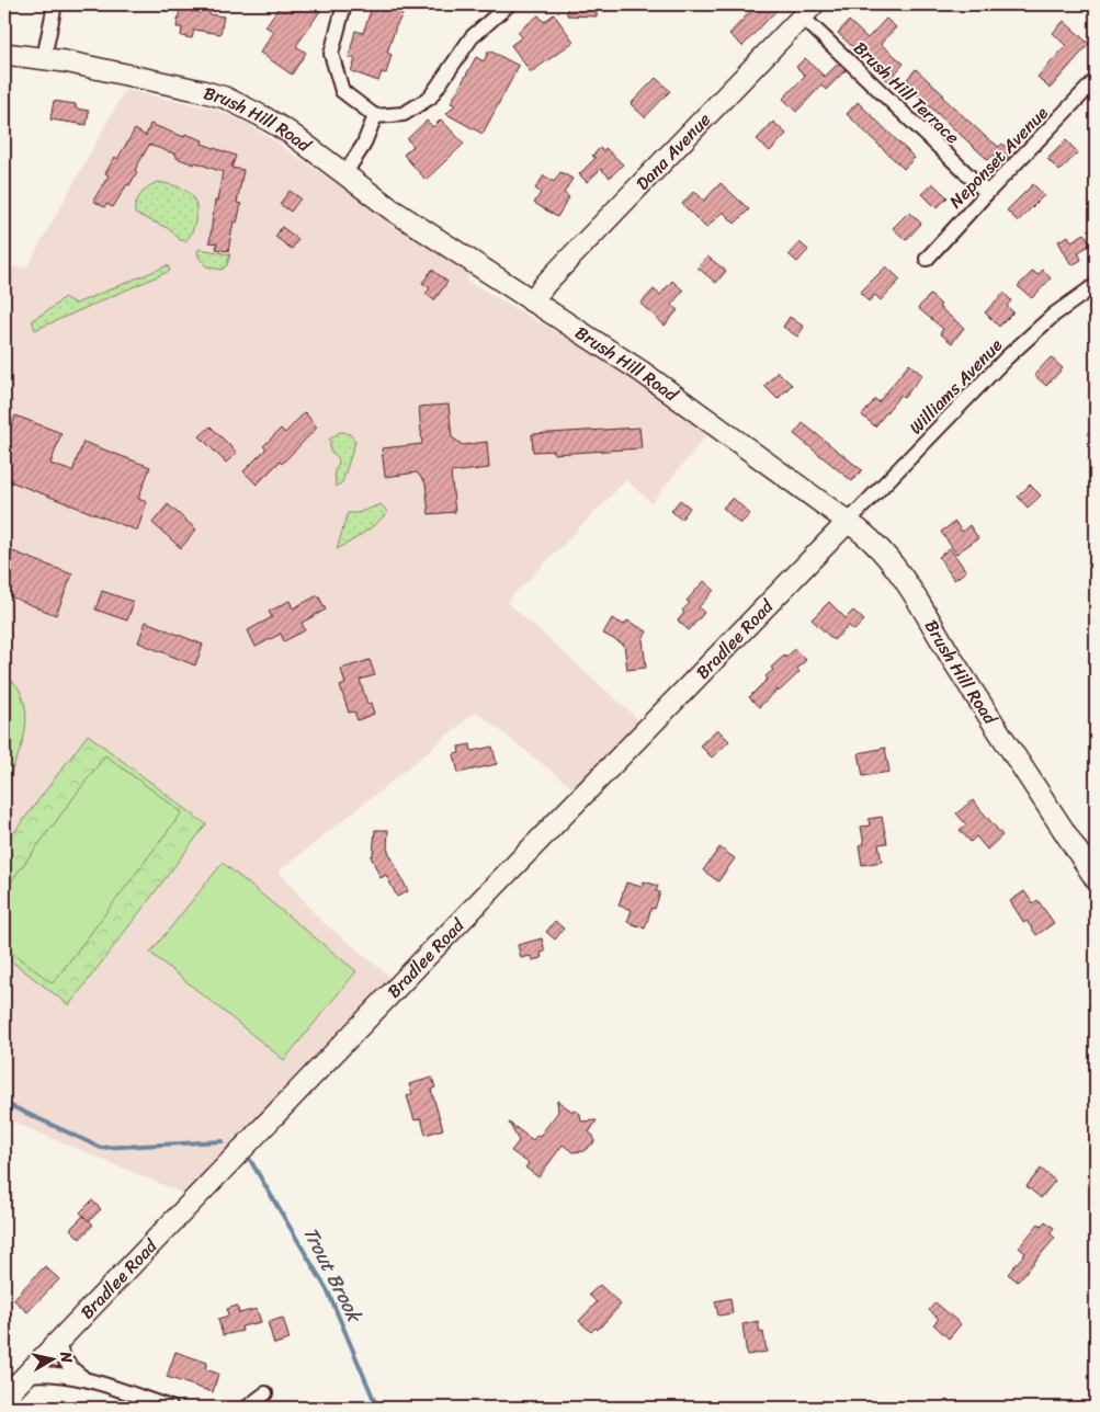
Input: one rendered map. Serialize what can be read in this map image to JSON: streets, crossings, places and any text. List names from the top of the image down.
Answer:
{
  "streets": {
    "street": [
      "Brush Hill Terrace",
      "Brush Hill Road",
      "Dana Avenue",
      "Neponset Avenue",
      "Williams Avenue",
      "Bradlee Road"
    ]
  },
  "crossings": [
    ["Brush Hill Terrace", "Dana Avenue"],
    ["Brush Hill Terrace", "Neponset Avenue"],
    ["Brush Hill Road", "Dana Avenue"],
    ["Brush Hill Road", "Williams Avenue"],
    ["Brush Hill Road", "Bradlee Road"],
    ["Williams Avenue", "Bradlee Road"]
  ],
  "water": ["Trout Brook"],
  "north": "right"
}
